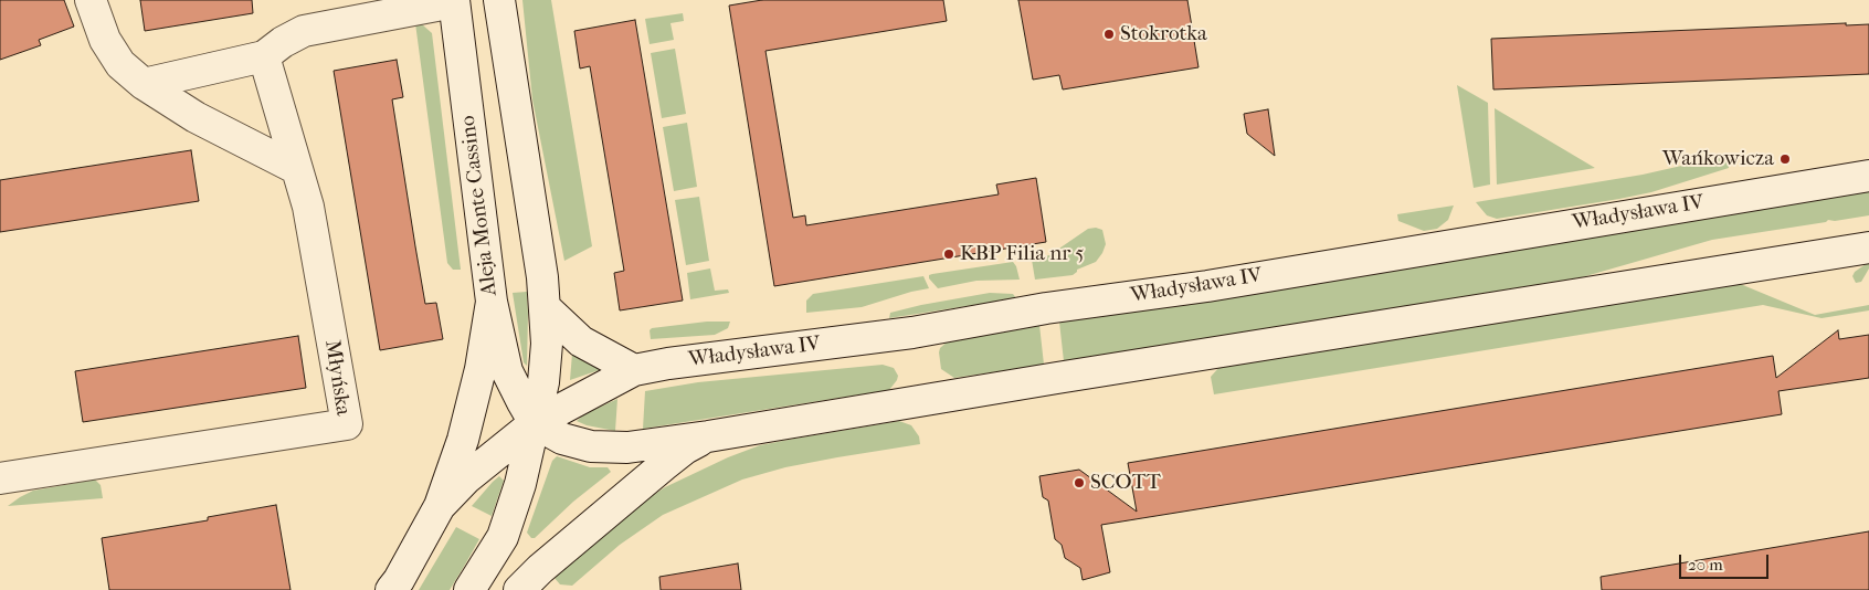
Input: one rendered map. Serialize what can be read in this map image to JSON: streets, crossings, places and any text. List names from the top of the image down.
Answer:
{
  "streets": {
    "street": ["Aleja Monte Cassino", "Władysława IV", "Młyńska"]
  },
  "crossings": [
    ["Aleja Monte Cassino", "Władysława IV"]
  ],
  "places": [
    "Stokrotka",
    "Wańkowicza",
    "KBP Filia nr 5",
    "SCOTT"
  ],
  "scale_bar": "20 m"
}
